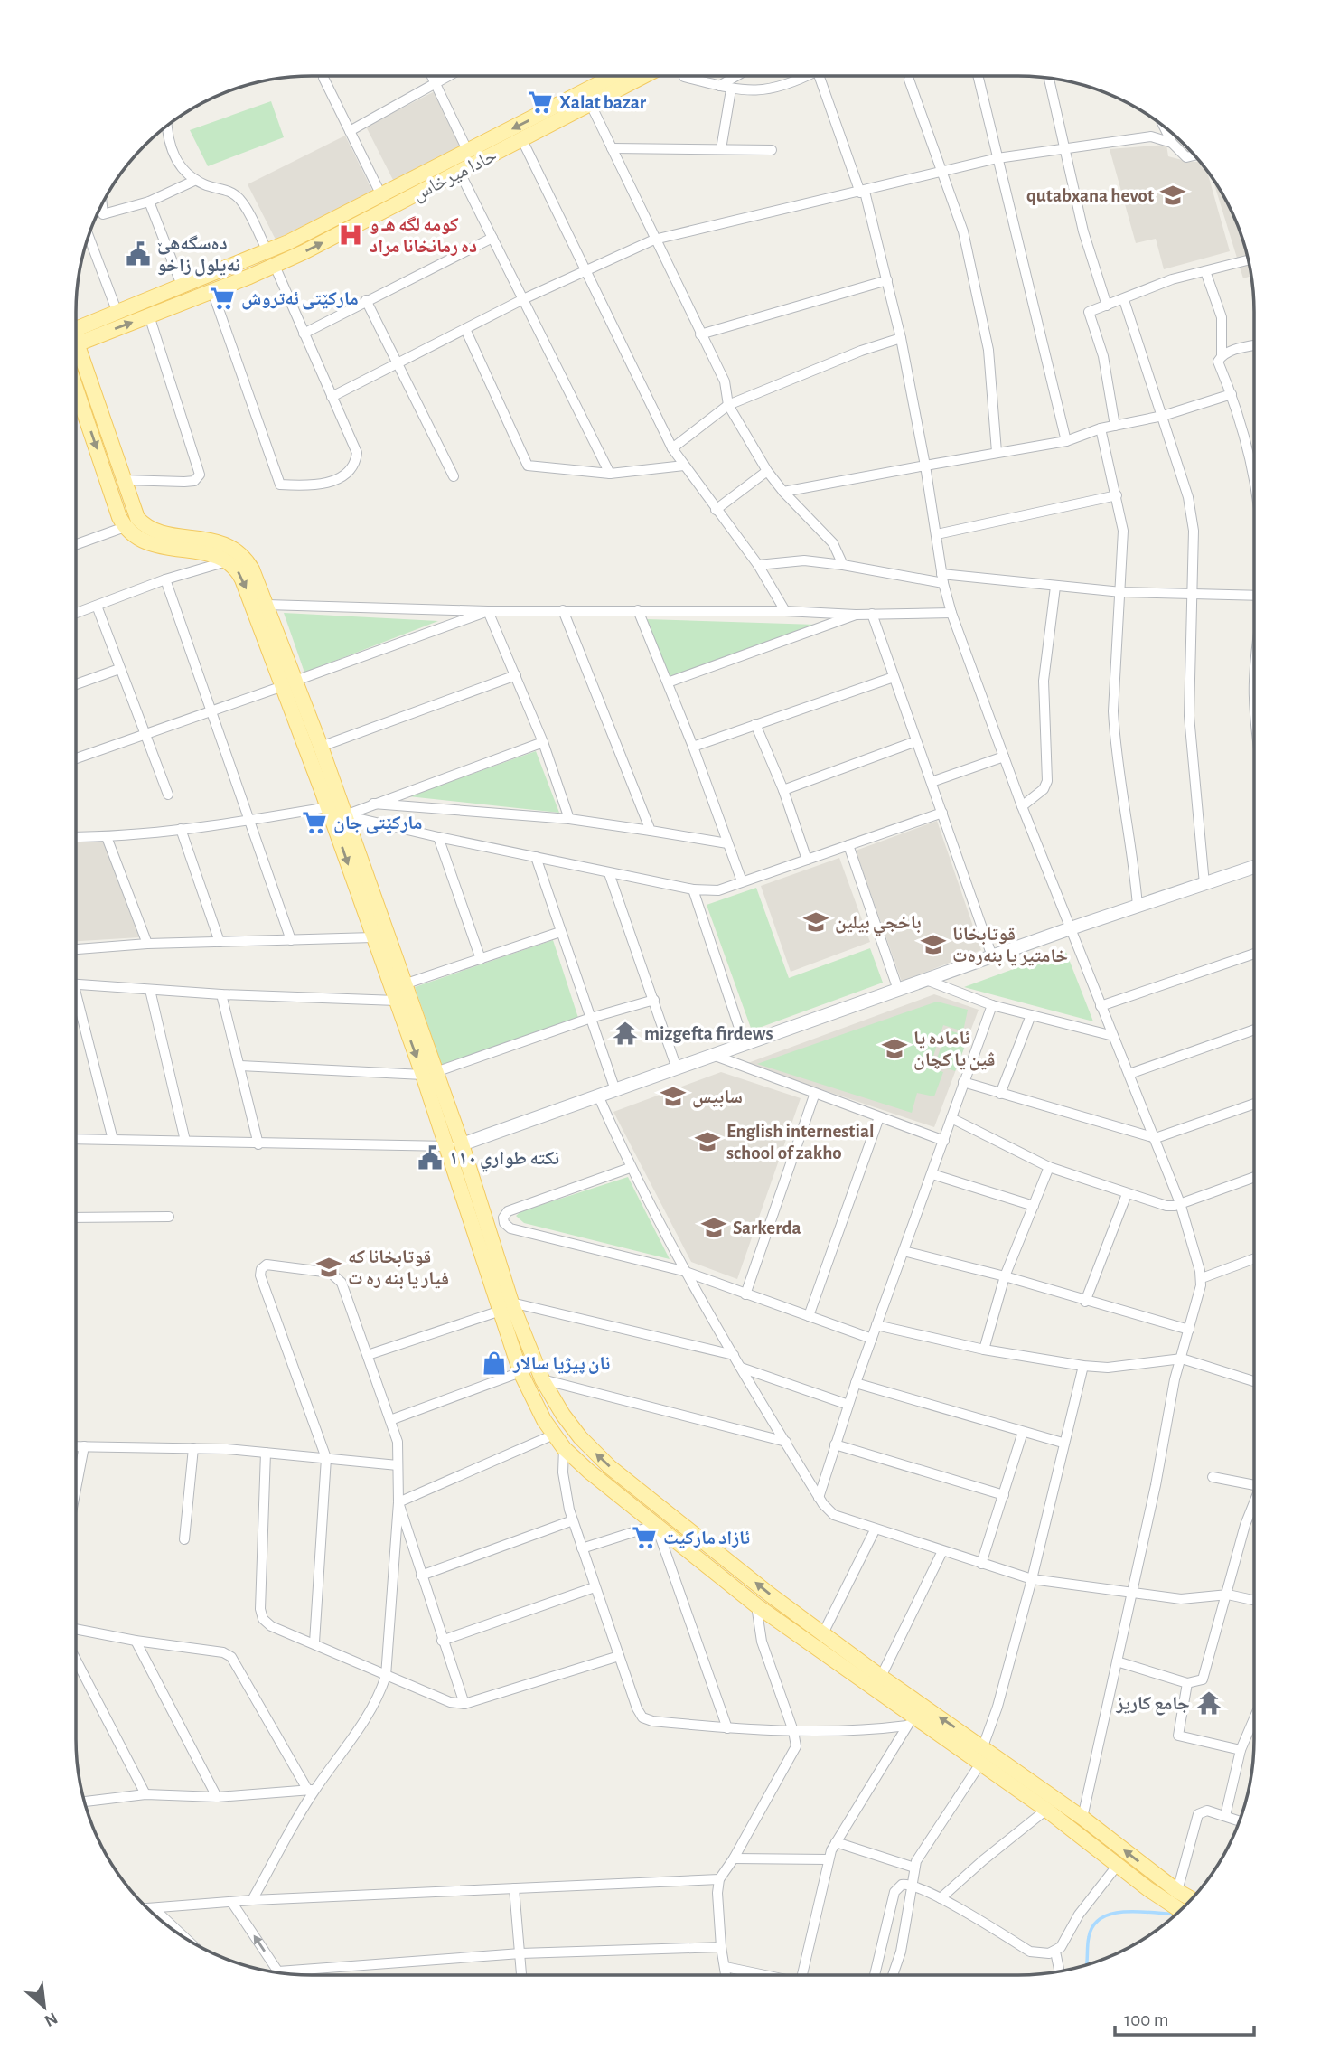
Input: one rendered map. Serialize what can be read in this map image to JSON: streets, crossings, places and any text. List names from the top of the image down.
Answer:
{
  "streets": {
    "main road": ["حادا ميرخاس"]
  },
  "places": {
    "supermarket": [
      "Xalat bazar",
      "مارکێتی ئەتروش",
      "مارکێتی جان",
      "ئازاد ماركيت"
    ],
    "school or university": [
      "qutabxana hevot",
      "باخجي بيلين",
      "قوتابخانا خامتیر یا بنەرەت",
      "ئاماده یا ڤین یا کچان",
      "سابيس",
      "English internestial school of zakho",
      "Sarkerda",
      "قوتابخانا كه فيار يا بنه ره ت"
    ],
    "hospital": ["كومه لگه هـ و ده رمانخانا مراد"],
    "public building": ["ده‌سگه‌هێ ئه‌يلول زاخو", "نكته طواري ١١٠"],
    "temple": ["mizgefta firdews", "جامع كاريز"],
    "shop": ["نان پيژيا سالار"]
  },
  "scale_bar": "100 m",
  "north": "bottom right"
}
